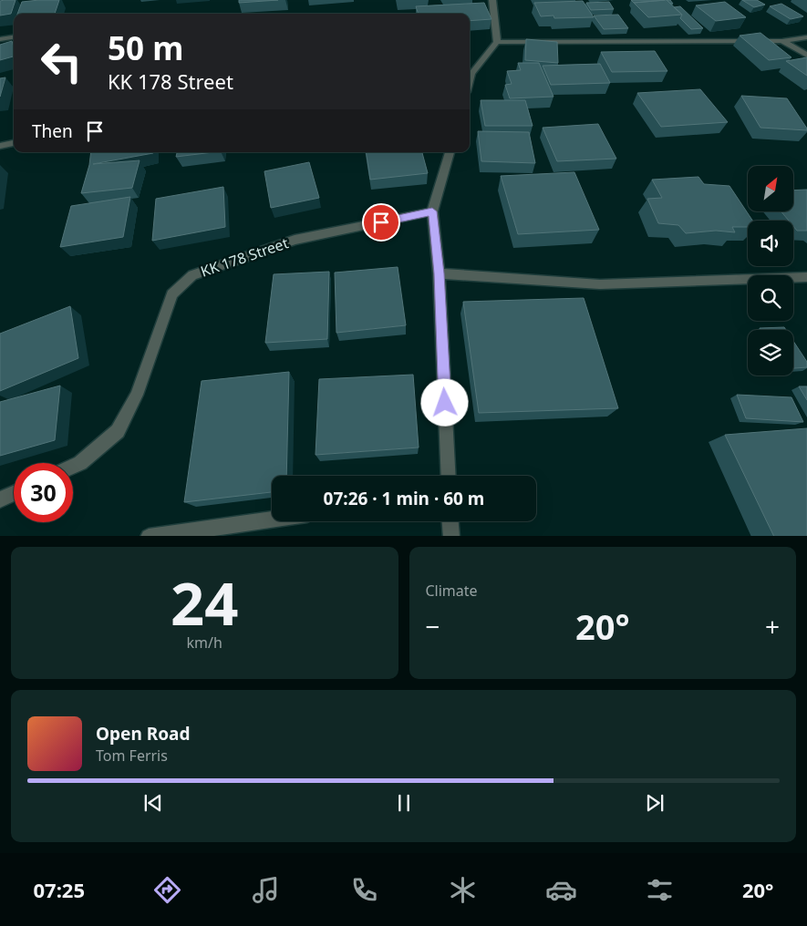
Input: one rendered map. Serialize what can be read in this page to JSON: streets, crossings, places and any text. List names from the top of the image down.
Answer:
{
  "streets": {
    "street": ["KK 178 Street"]
  },
  "north": "top right",
  "page": {
    "turn": ["50 m", "KK 178 Street"],
    "then": "Then",
    "limit": "30",
    "trip": "07:26 · 1 min · 60 m",
    "tile": [
      ["24", "km/h"],
      "Climate"
    ],
    "heat": ["−", "20°", "+"],
    "song": ["Open Road", "Tom Ferris"],
    "tabs": ["07:25", "20°"]
  }
}
